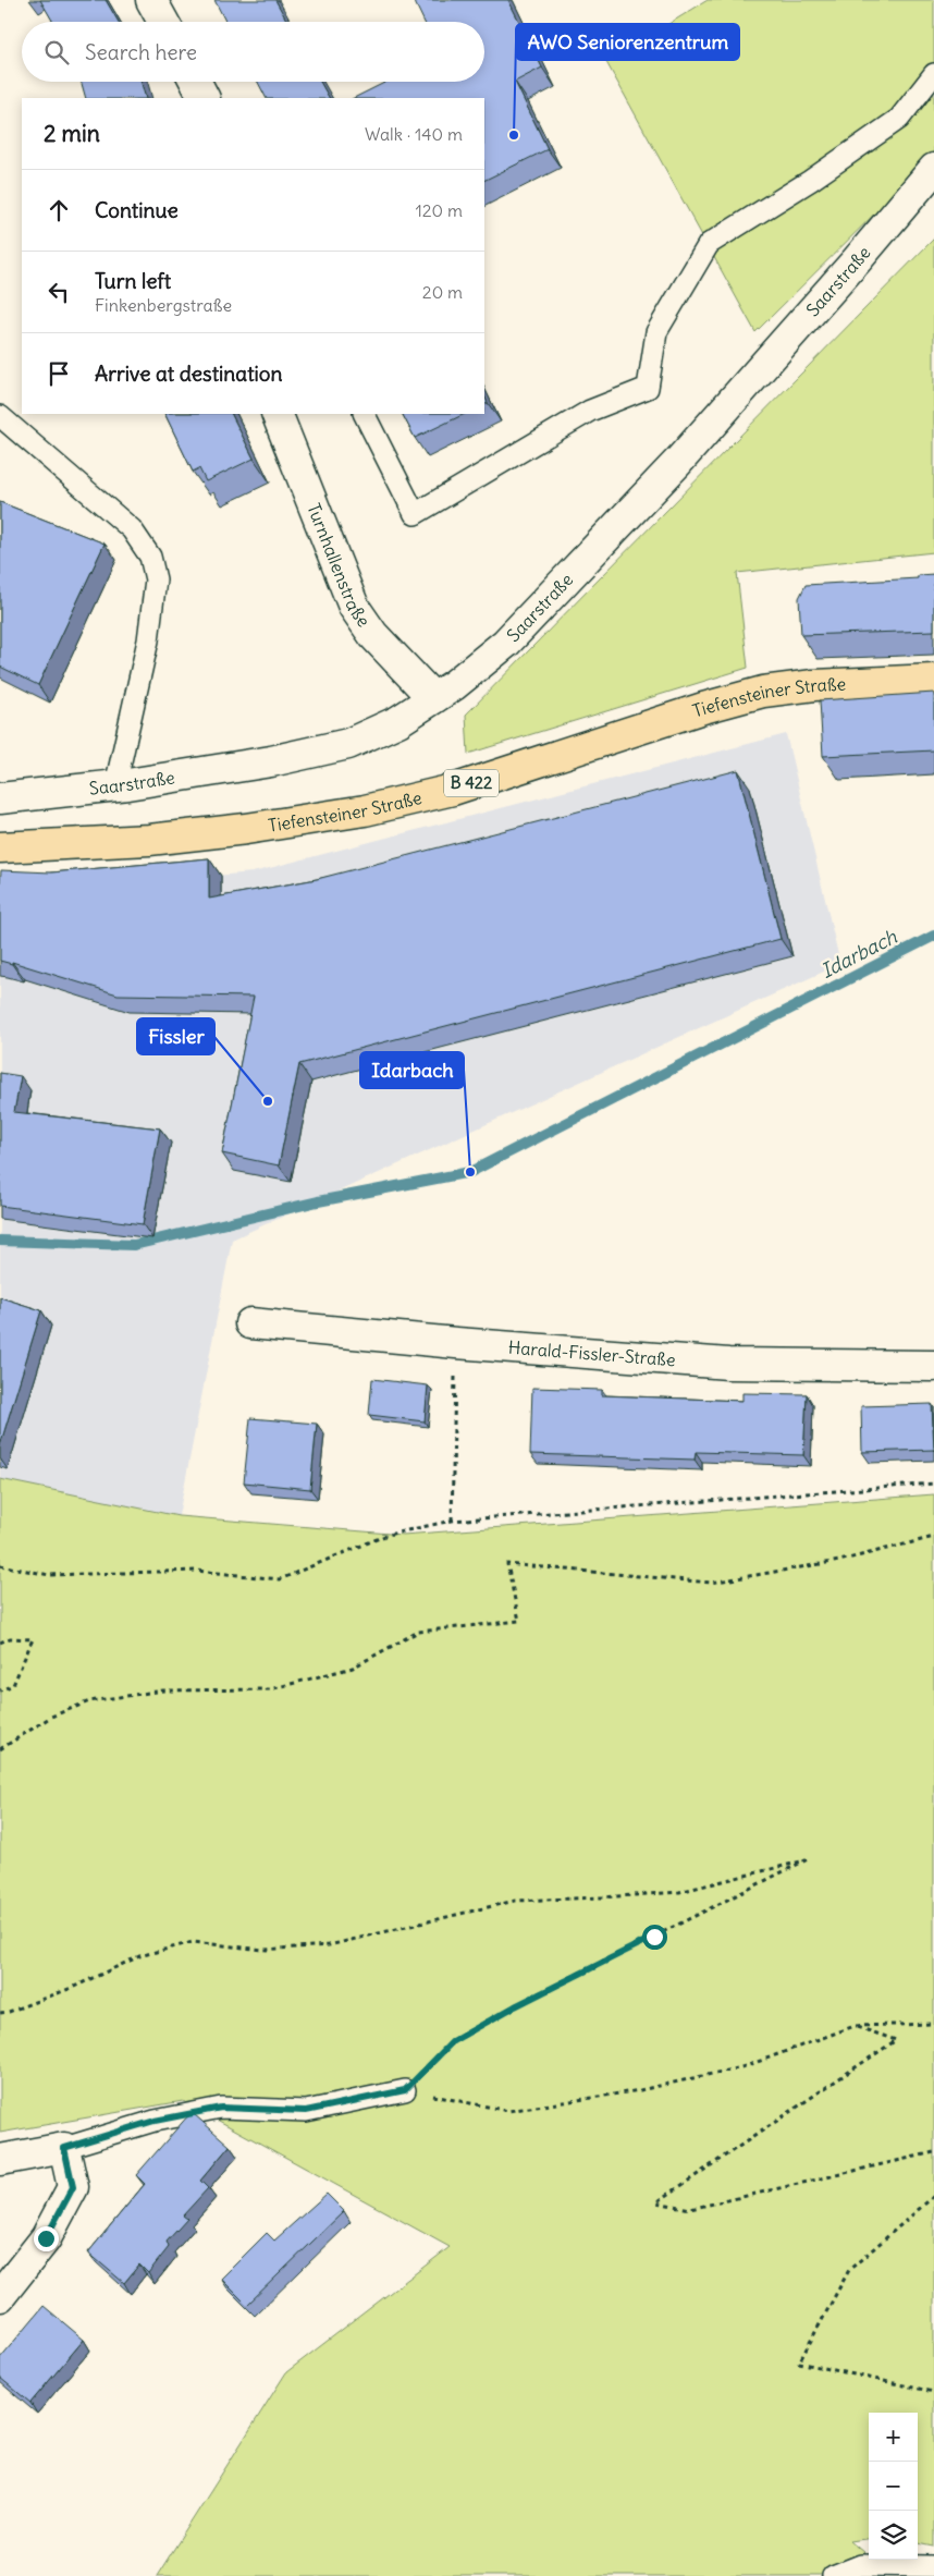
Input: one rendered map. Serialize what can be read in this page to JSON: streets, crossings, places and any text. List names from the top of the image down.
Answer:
{
  "streets": {
    "main road": ["Tiefensteiner Straße", "B 422"],
    "street": ["Saarstraße", "Turnhallenstraße", "Harald-Fissler-Straße"]
  },
  "crossings": [
    ["Saarstraße", "Turnhallenstraße"]
  ],
  "water": ["Idarbach"],
  "places": ["AWO Seniorenzentrum", "Fissler", "Idarbach"],
  "page": {
    "search": "Search here",
    "heading": ["2 min", "Walk · 140 m"],
    "list": [
      ["Continue", "120 m"],
      ["Turn left", "Finkenbergstraße", "20 m"],
      "Arrive at destination"
    ],
    "map_buttons": ["+", "−"]
  }
}
